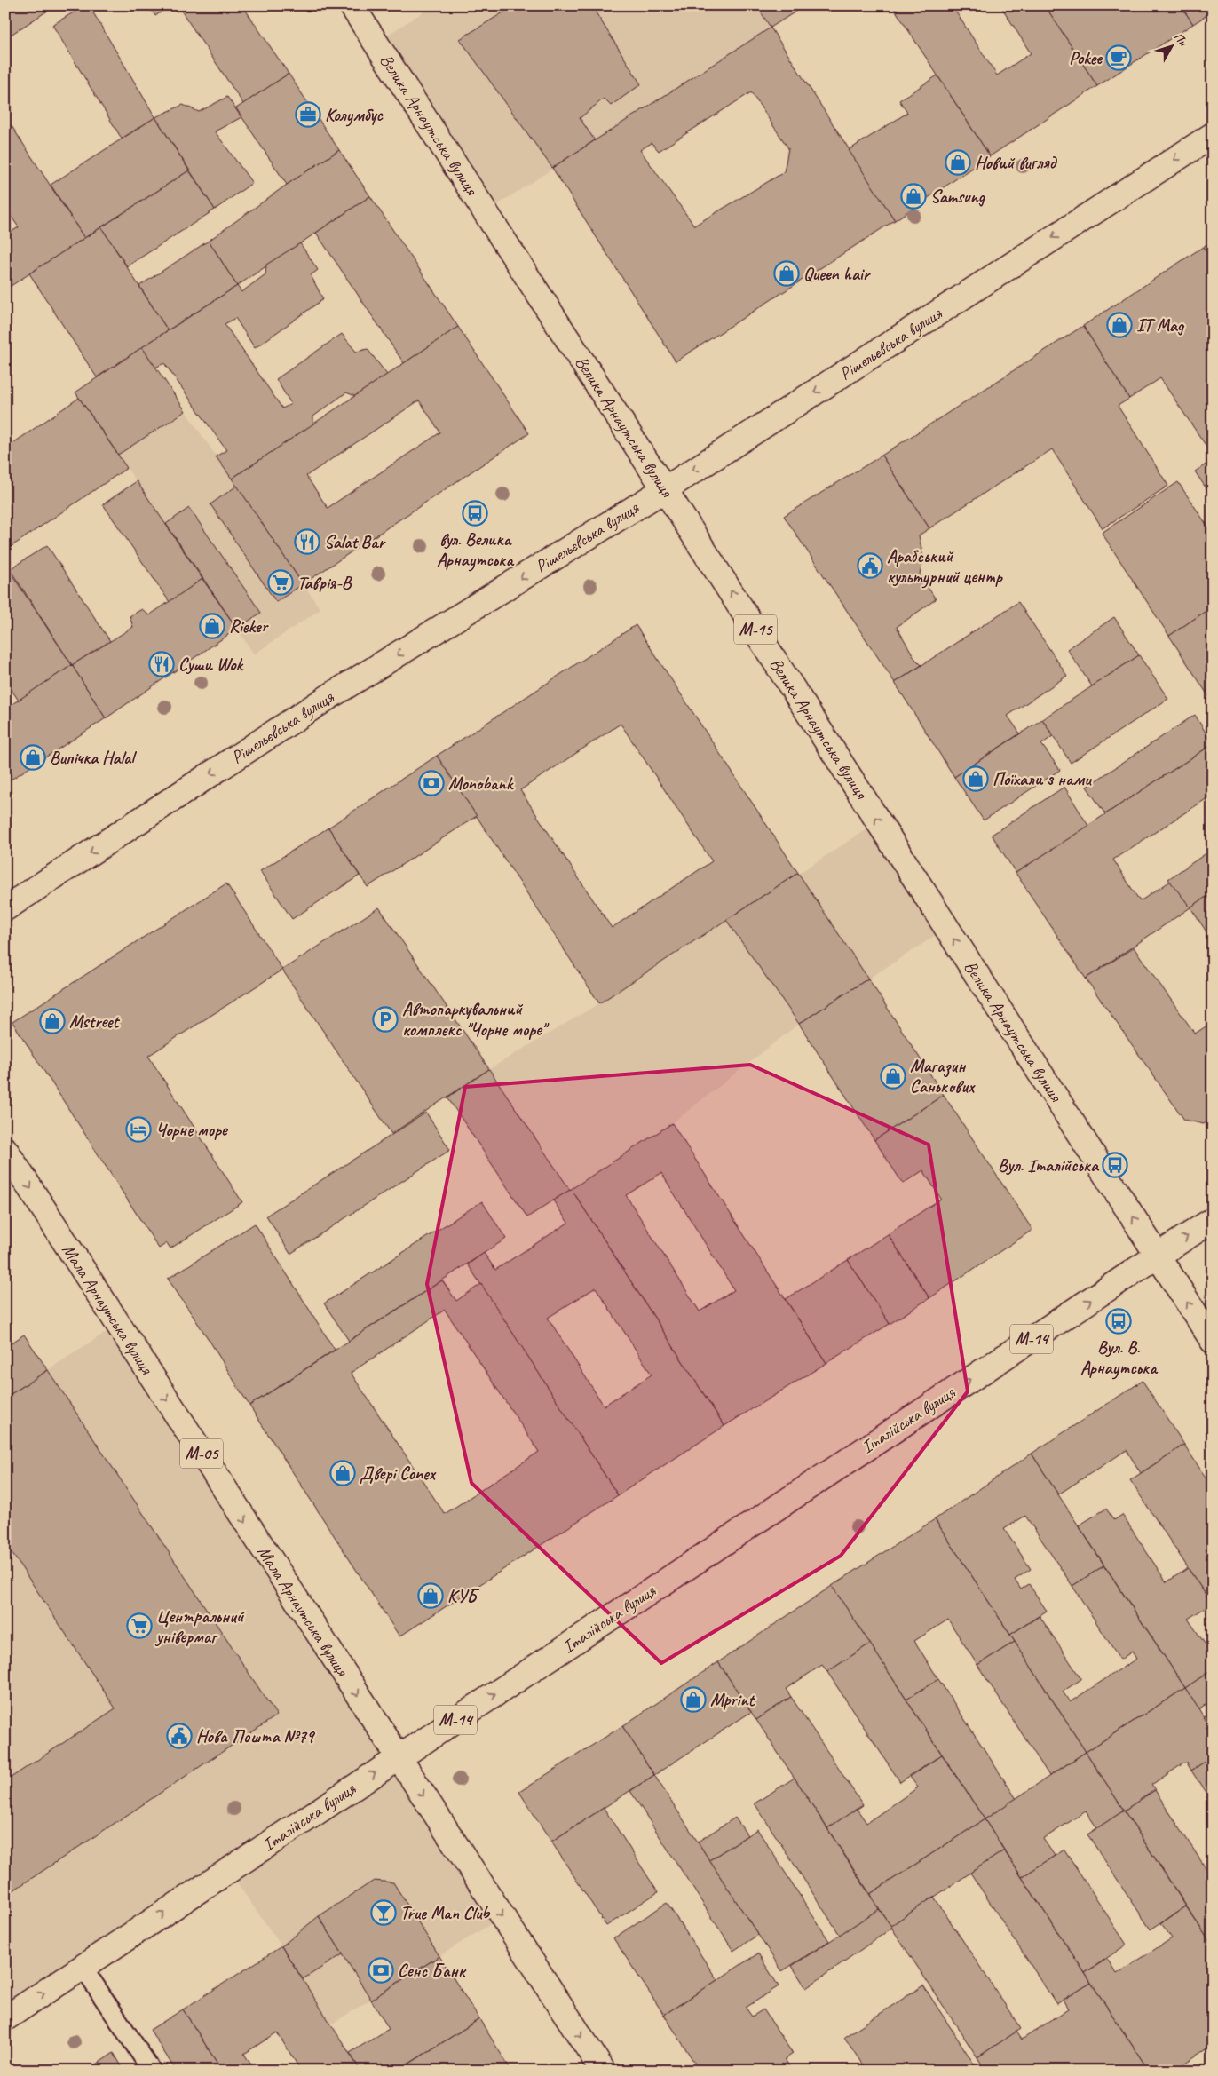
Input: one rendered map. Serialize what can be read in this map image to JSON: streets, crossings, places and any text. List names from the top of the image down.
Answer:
{
  "streets": {
    "main road": [
      "Велика Арнаутська вулиця",
      "Рішельєвська вулиця",
      "М-15",
      "Мала Арнаутська вулиця",
      "М-14",
      "Італійська вулиця",
      "М-05"
    ]
  },
  "crossings": [
    ["Велика Арнаутська вулиця", "Рішельєвська вулиця"],
    ["Велика Арнаутська вулиця", "Італійська вулиця"],
    ["Мала Арнаутська вулиця", "Італійська вулиця"]
  ],
  "one_way": [
    "Велика Арнаутська вулиця",
    "Рішельєвська вулиця",
    "Мала Арнаутська вулиця",
    "Італійська вулиця"
  ],
  "places": {
    "cafe": ["Pokee"],
    "office": ["Колумбус"],
    "shop": [
      "Новий вигляд",
      "Samsung",
      "Queen hair",
      "IT Mag",
      "Rieker",
      "Випічка Halal",
      "Поїхали з нами",
      "Mstreet",
      "Магазин Санькових",
      "Двері Conex",
      "КУБ",
      "Mprint"
    ],
    "bus stop": ["вул. Велика Арнаутська", "Вул. Італійська", "Вул. В. Арнаутська"],
    "restaurant": ["Salat Bar", "Суши Wok"],
    "public building": ["Арабський культурний центр", "Нова Пошта №79"],
    "supermarket": ["Таврія-В", "Центральний універмаг"],
    "bank": ["Monobank", "Сенс Банк"],
    "parking": ["Автопаркувальний комплекс \"Чорне море\""],
    "hotel": ["Чорне море"],
    "bar": ["True Man Club"]
  },
  "north": "top right"
}
